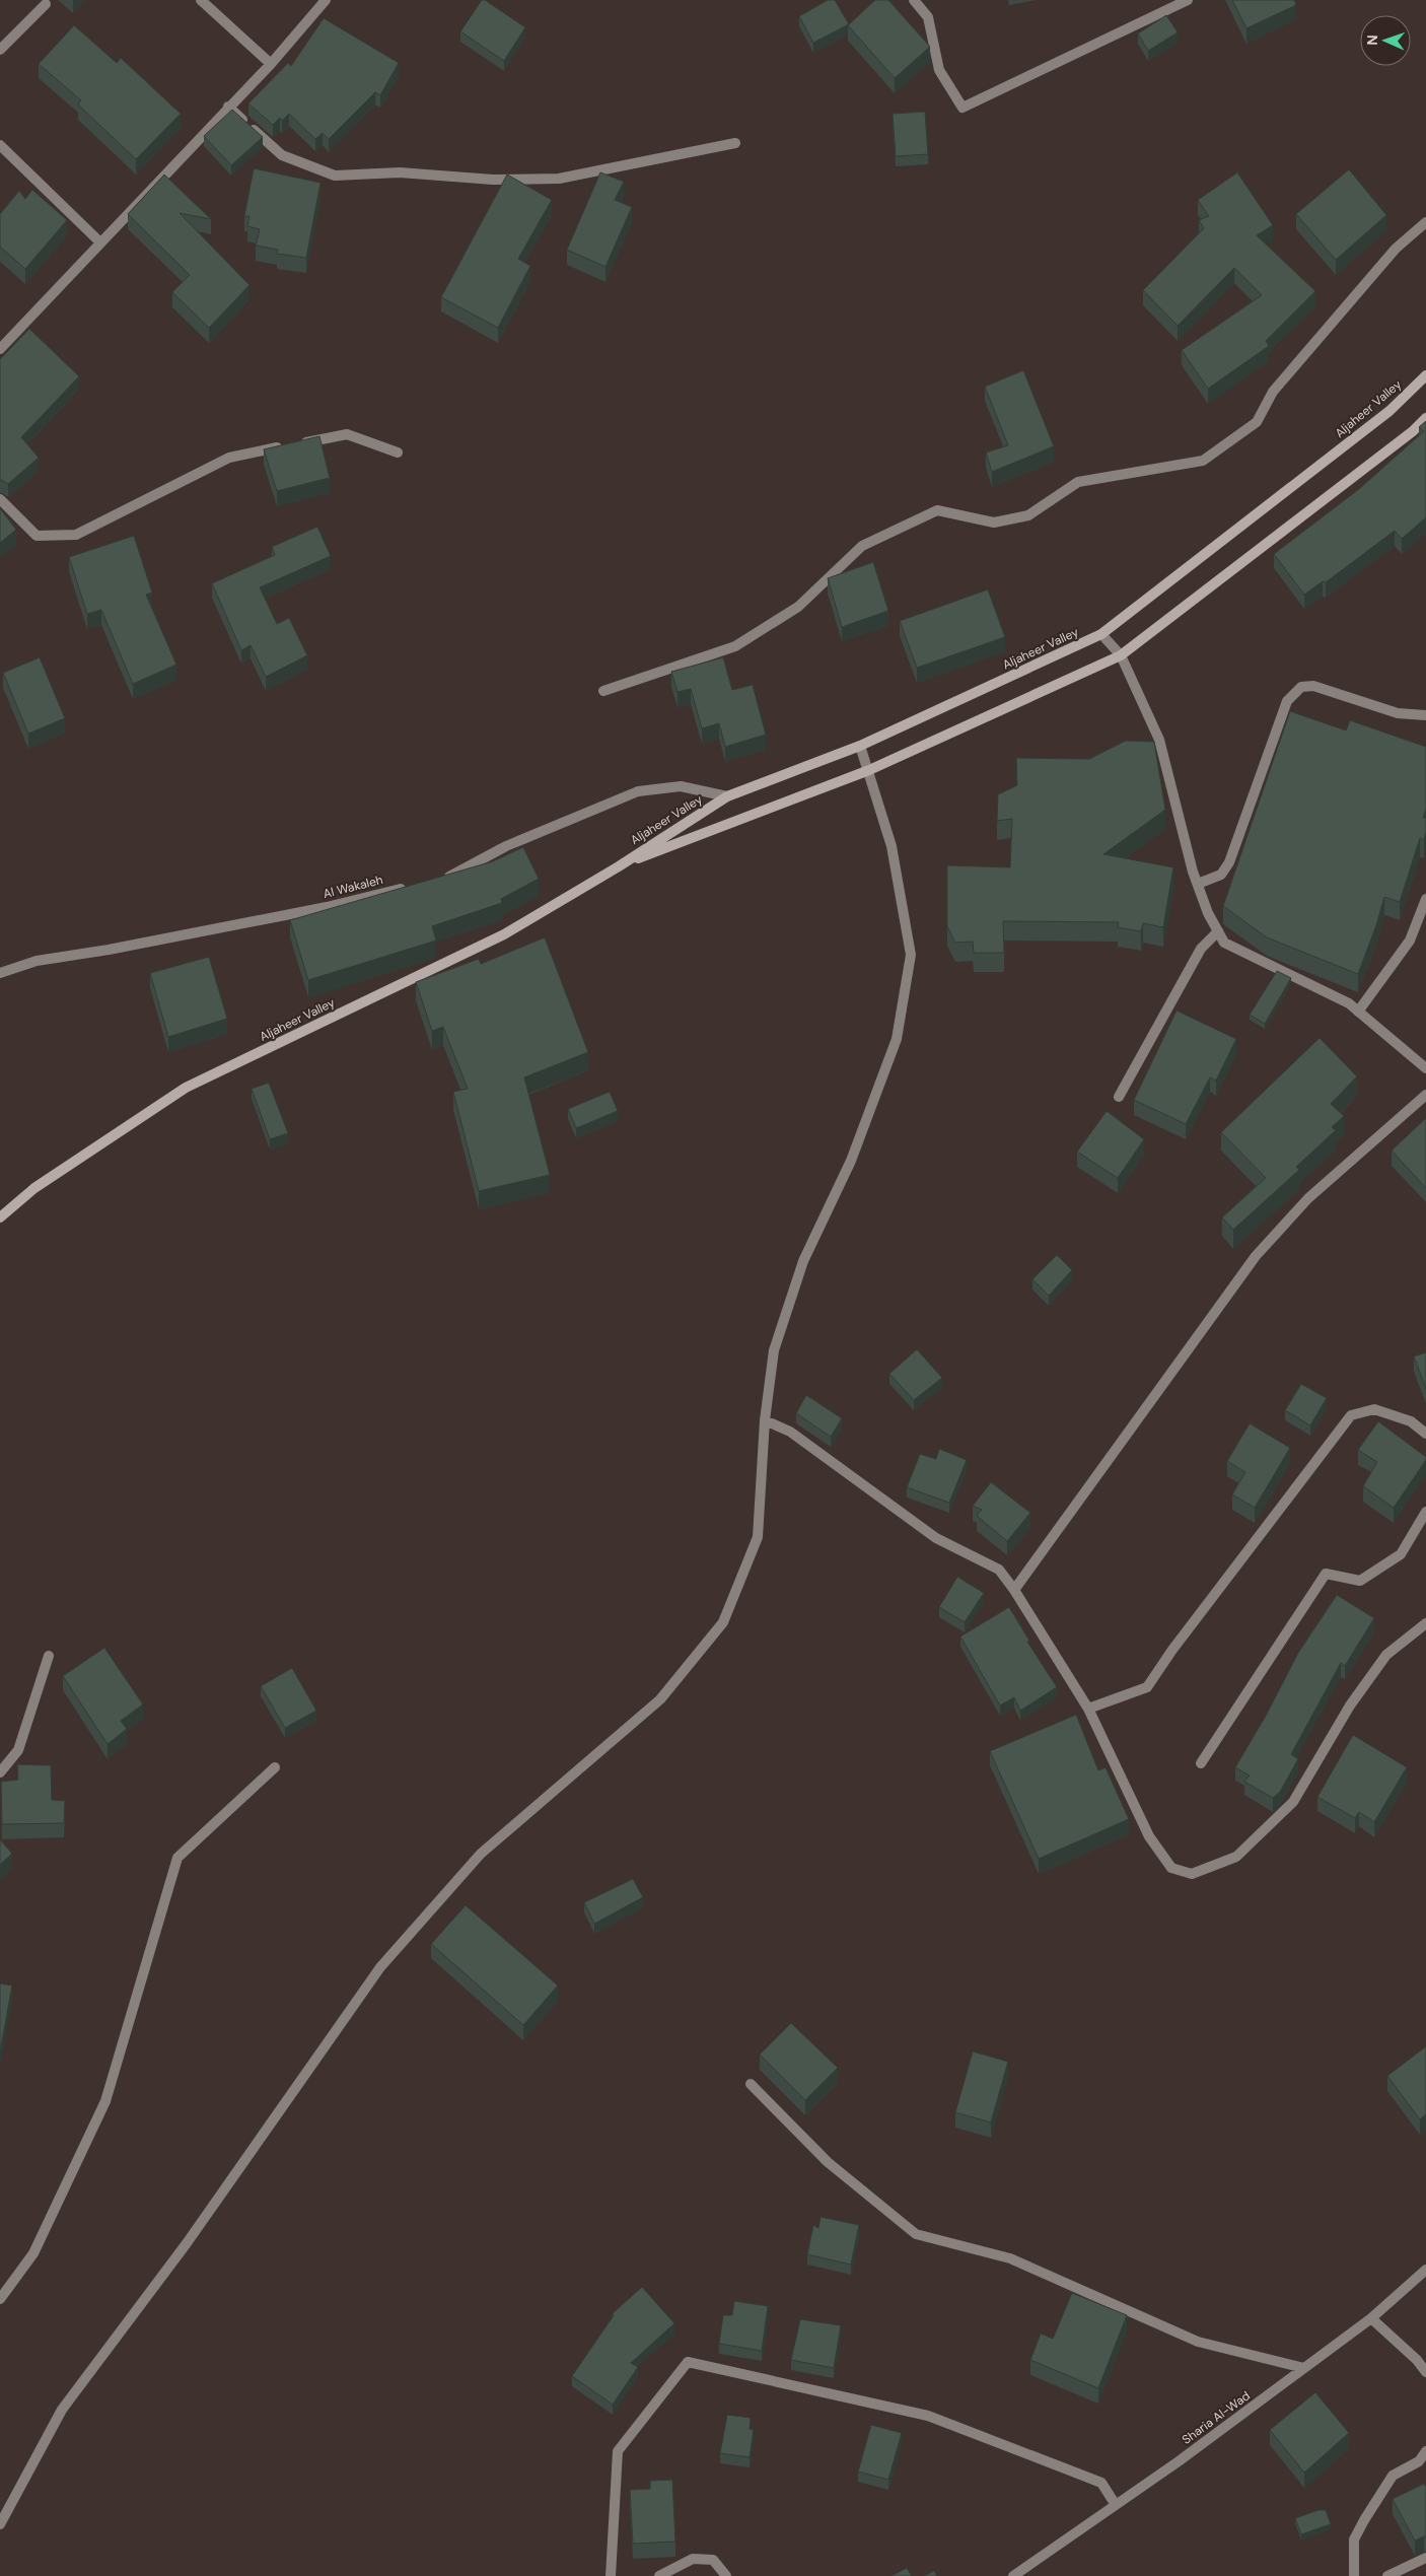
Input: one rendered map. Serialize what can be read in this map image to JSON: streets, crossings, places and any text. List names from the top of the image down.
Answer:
{
  "streets": {
    "street": ["Aljaheer Valley", "Al Wakaleh", "Sharia Al-Wad"]
  },
  "north": "left"
}
